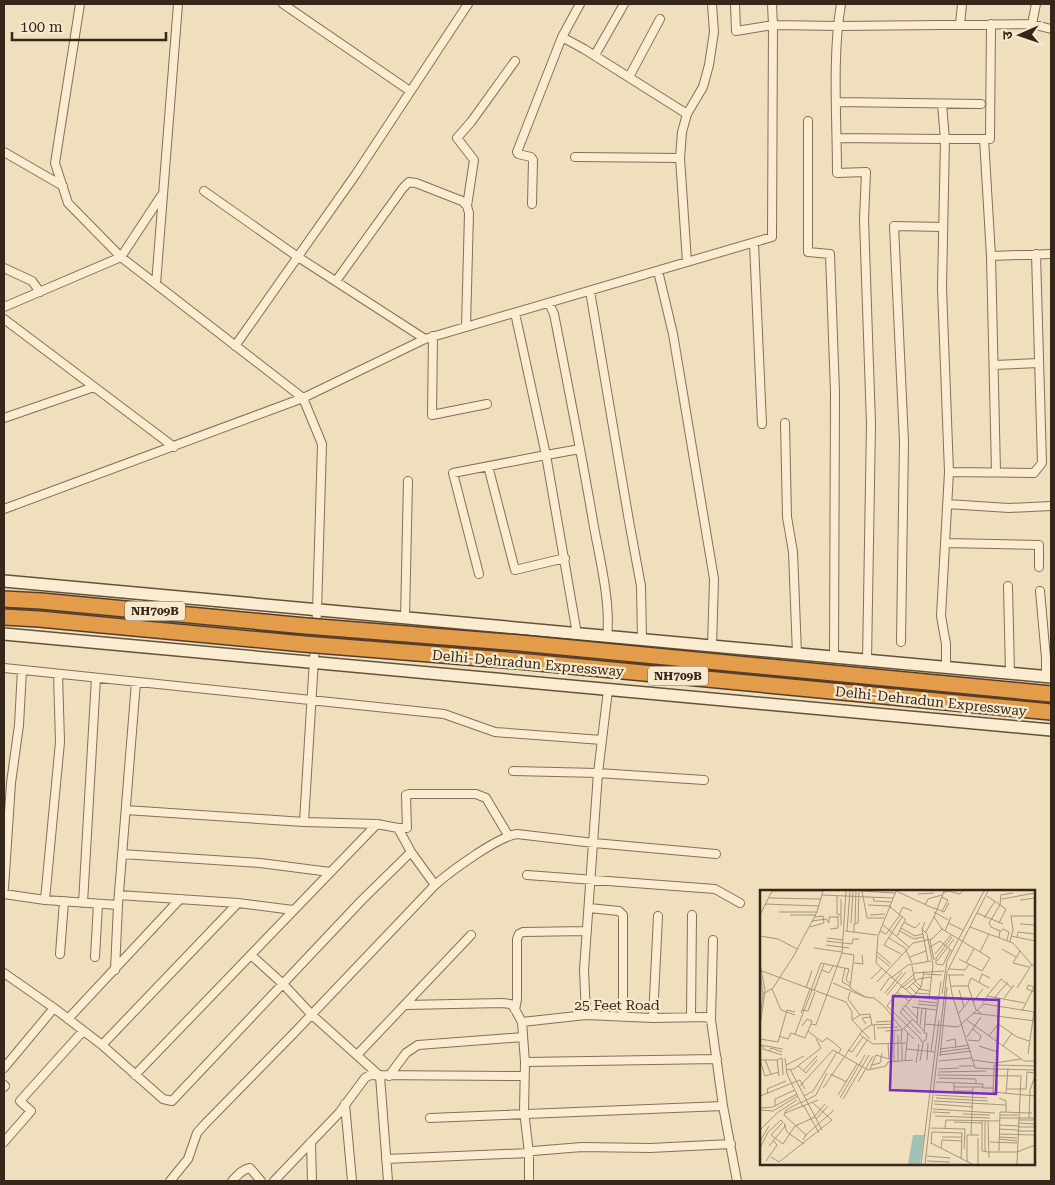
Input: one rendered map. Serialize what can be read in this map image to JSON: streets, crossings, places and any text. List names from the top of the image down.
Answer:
{
  "streets": {
    "highway": ["NH709B", "Delhi-Dehradun Expressway"],
    "street": ["25 Feet Road"]
  },
  "scale_bar": "100 m",
  "north": "left"
}
